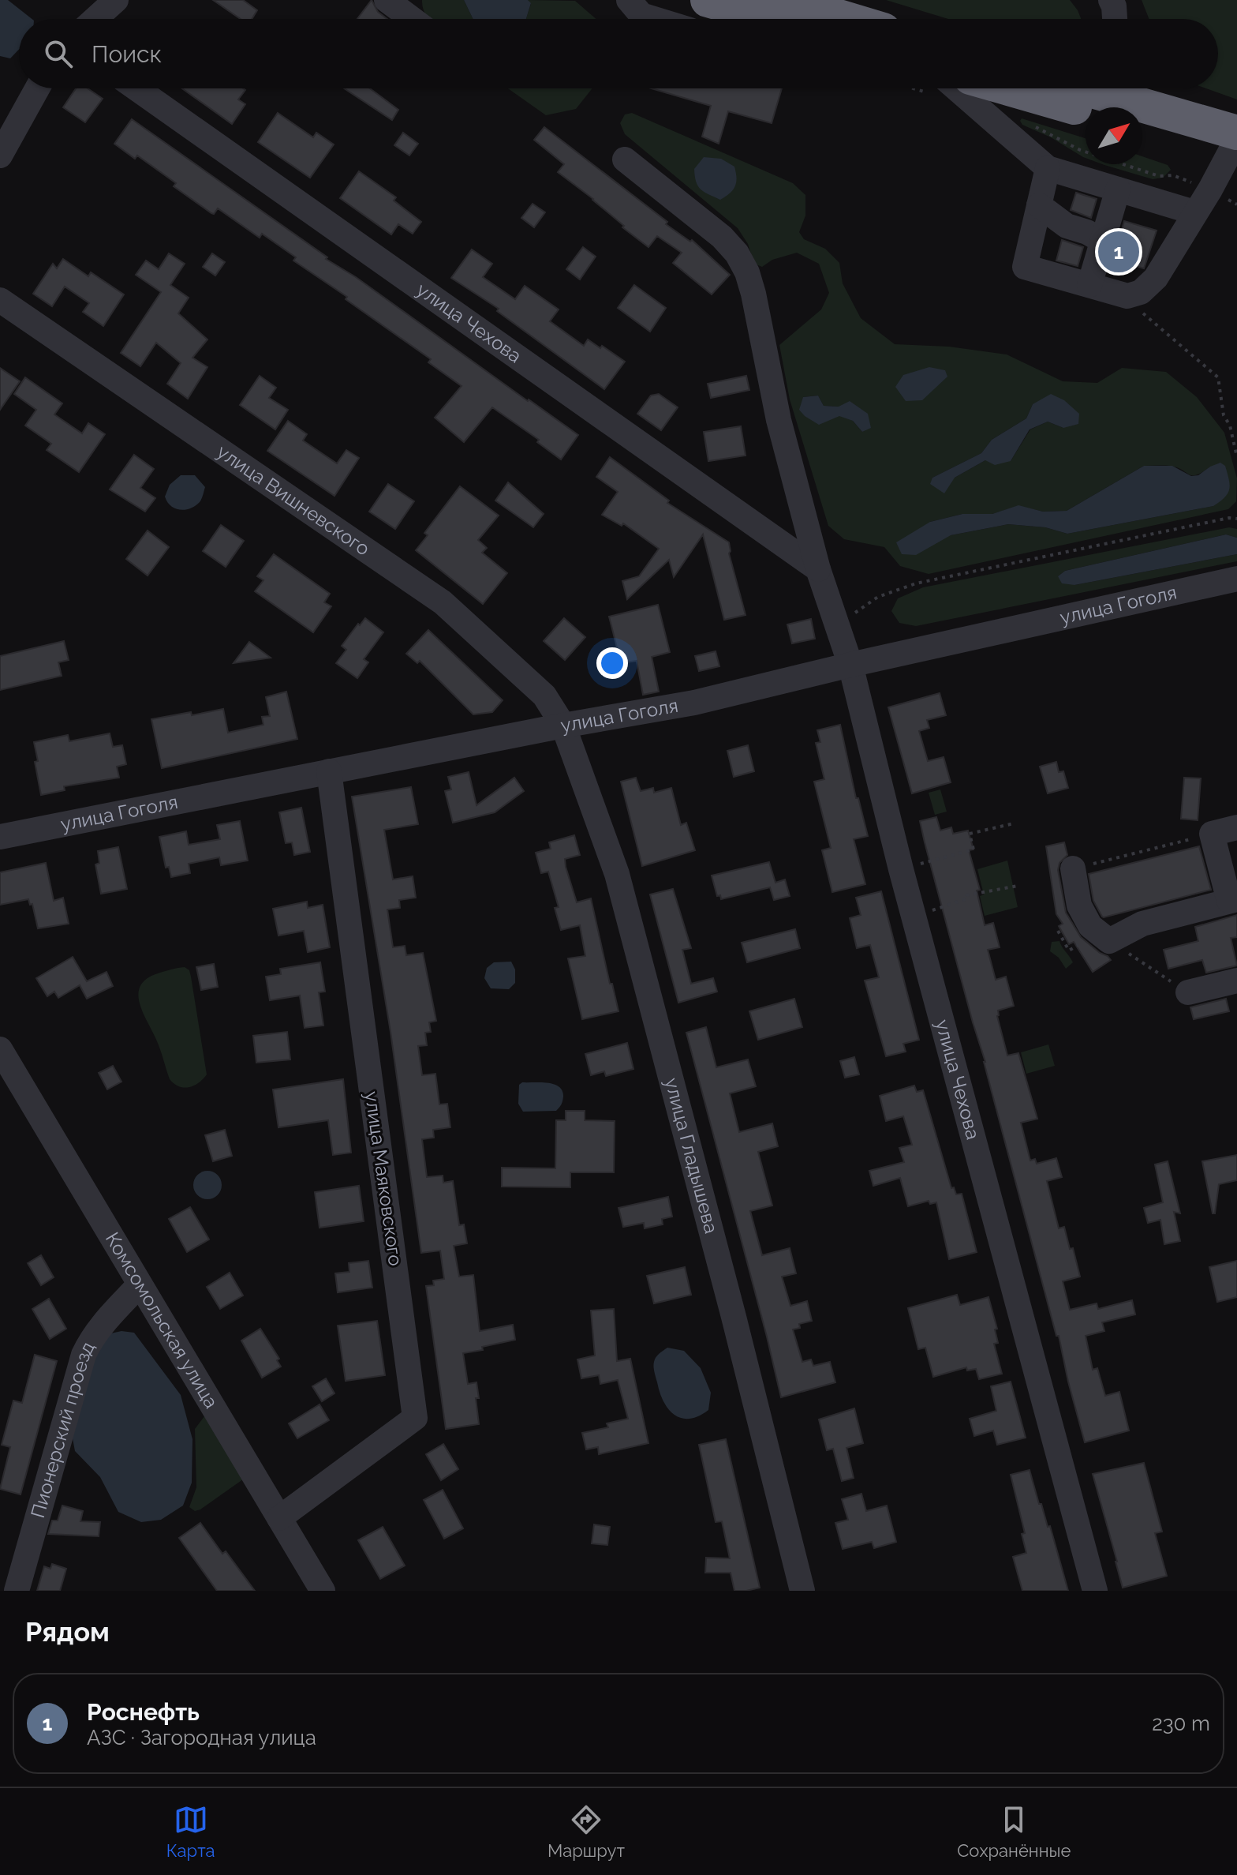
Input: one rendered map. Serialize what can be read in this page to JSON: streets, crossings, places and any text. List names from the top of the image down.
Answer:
{
  "streets": {
    "street": [
      "улица Чехова",
      "улица Вишневского",
      "улица Гоголя",
      "улица Гладышева",
      "улица Маяковского",
      "Комсомольская улица",
      "Пионерский проезд"
    ]
  },
  "crossings": [
    ["улица Чехова", "улица Гоголя"],
    ["улица Вишневского", "улица Гоголя"],
    ["улица Вишневского", "улица Гладышева"],
    ["улица Гоголя", "улица Гладышева"],
    ["улица Гоголя", "улица Маяковского"],
    ["улица Маяковского", "Комсомольская улица"],
    ["Комсомольская улица", "Пионерский проезд"]
  ],
  "north": "top right",
  "page": {
    "search": "Поиск",
    "pins": "1",
    "heading": "Рядом",
    "list": [
      {
        "mark": "1",
        "name": "Роснефть",
        "note": "АЗС · Загородная улица",
        "value": "230 m"
      }
    ],
    "nav": ["Карта", "Маршрут", "Сохранённые"]
  }
}
